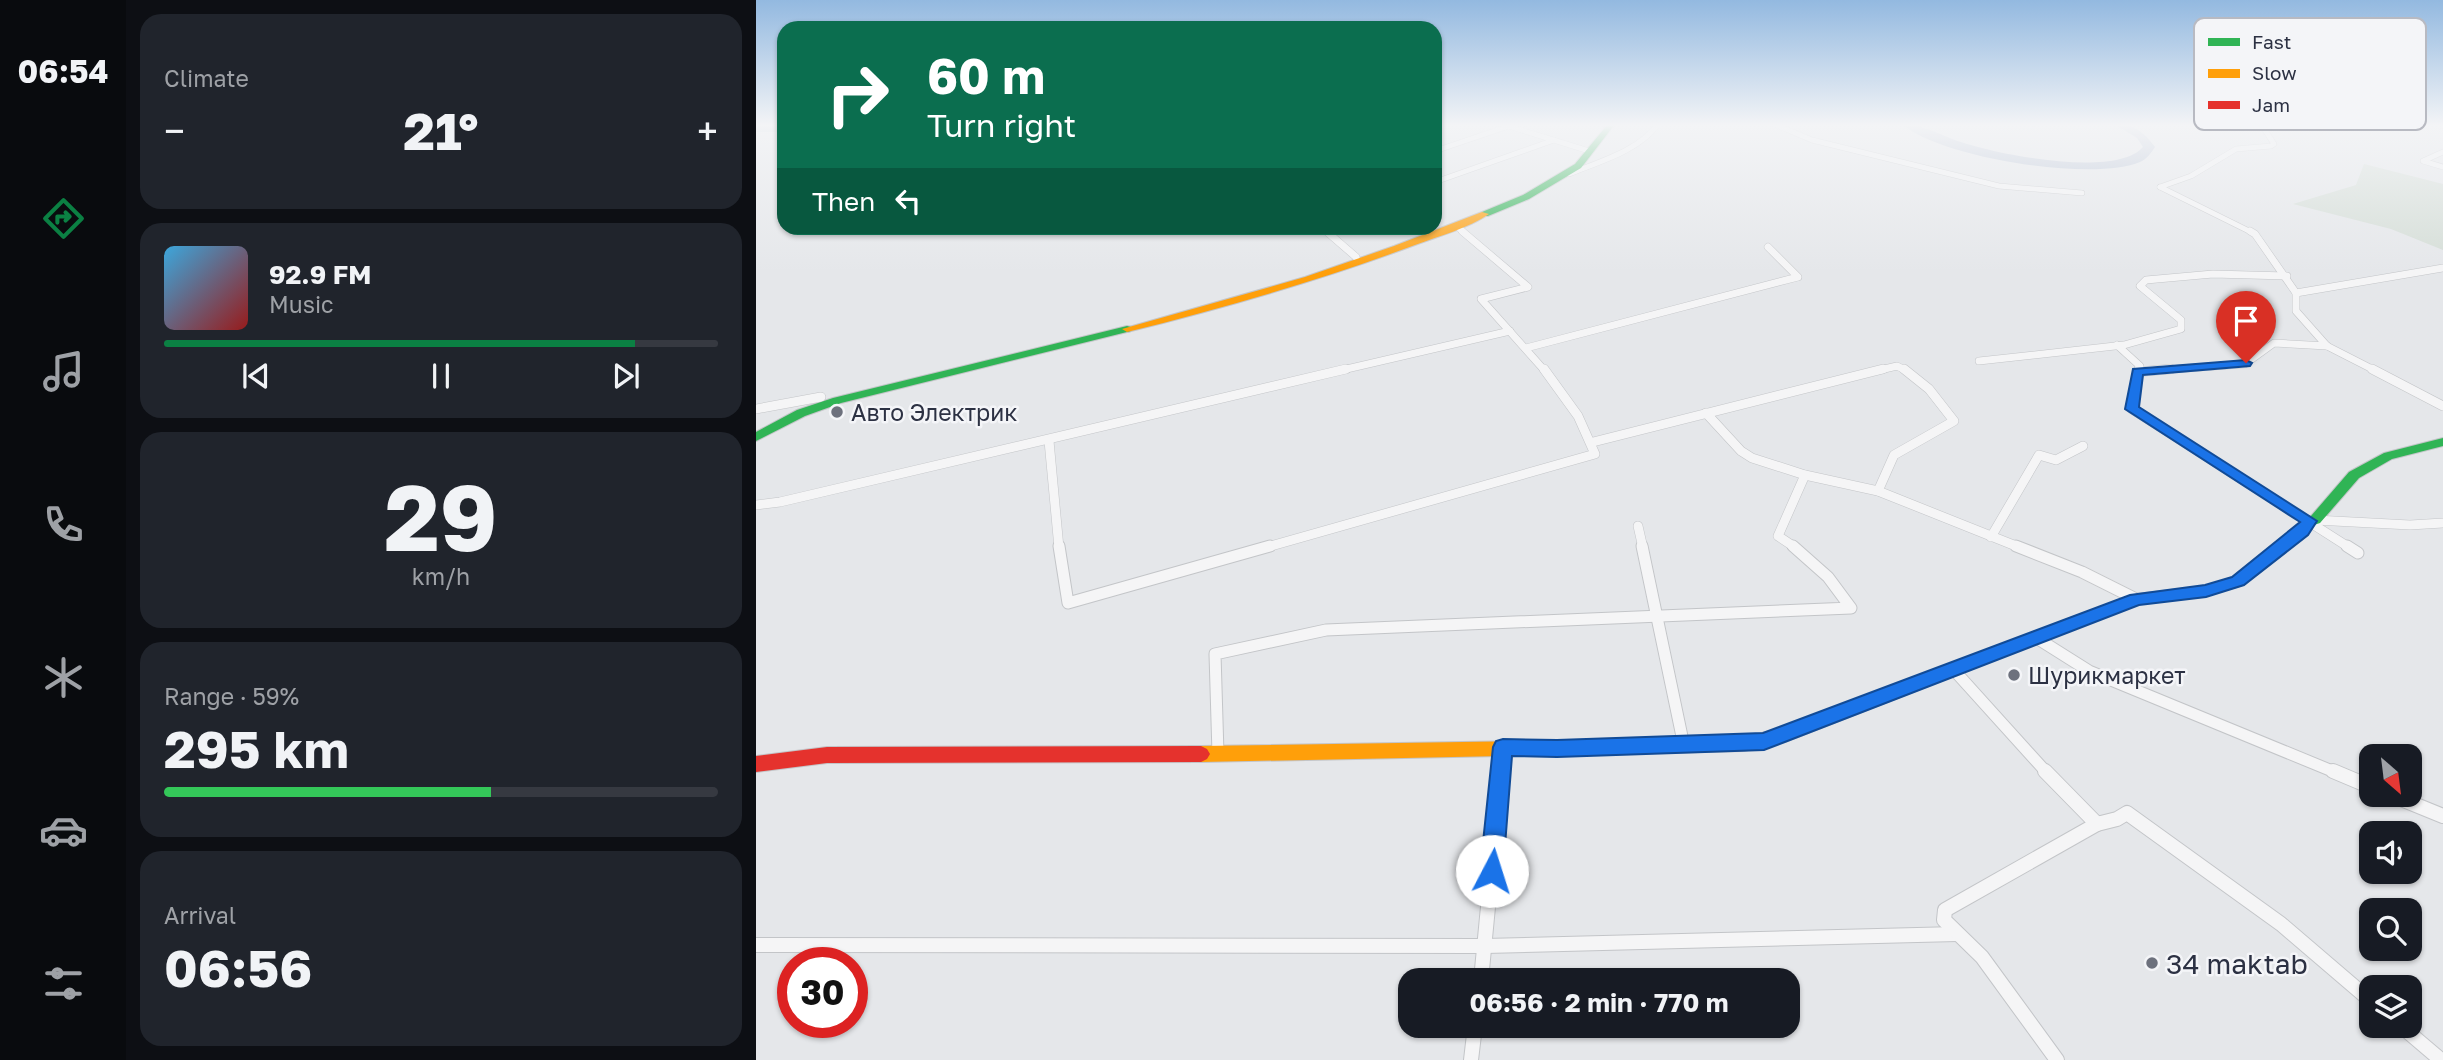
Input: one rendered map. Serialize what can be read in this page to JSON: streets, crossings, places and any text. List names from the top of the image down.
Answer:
{
  "places": ["Авто Электрик", "Шурикмаркет", "34 maktab"],
  "legend": ["Fast", "Slow", "Jam"],
  "north": "bottom right",
  "page": {
    "tabs": "06:54",
    "tile": [
      "Climate",
      ["29", "km/h"],
      ["Range · 59%", "295 km"],
      ["Arrival", "06:56"]
    ],
    "turn": ["60 m", "Turn right"],
    "heat": ["−", "21°", "+"],
    "then": "Then",
    "song": ["92.9 FM", "Music"],
    "limit": "30",
    "trip": "06:56 · 2 min · 770 m"
  }
}
